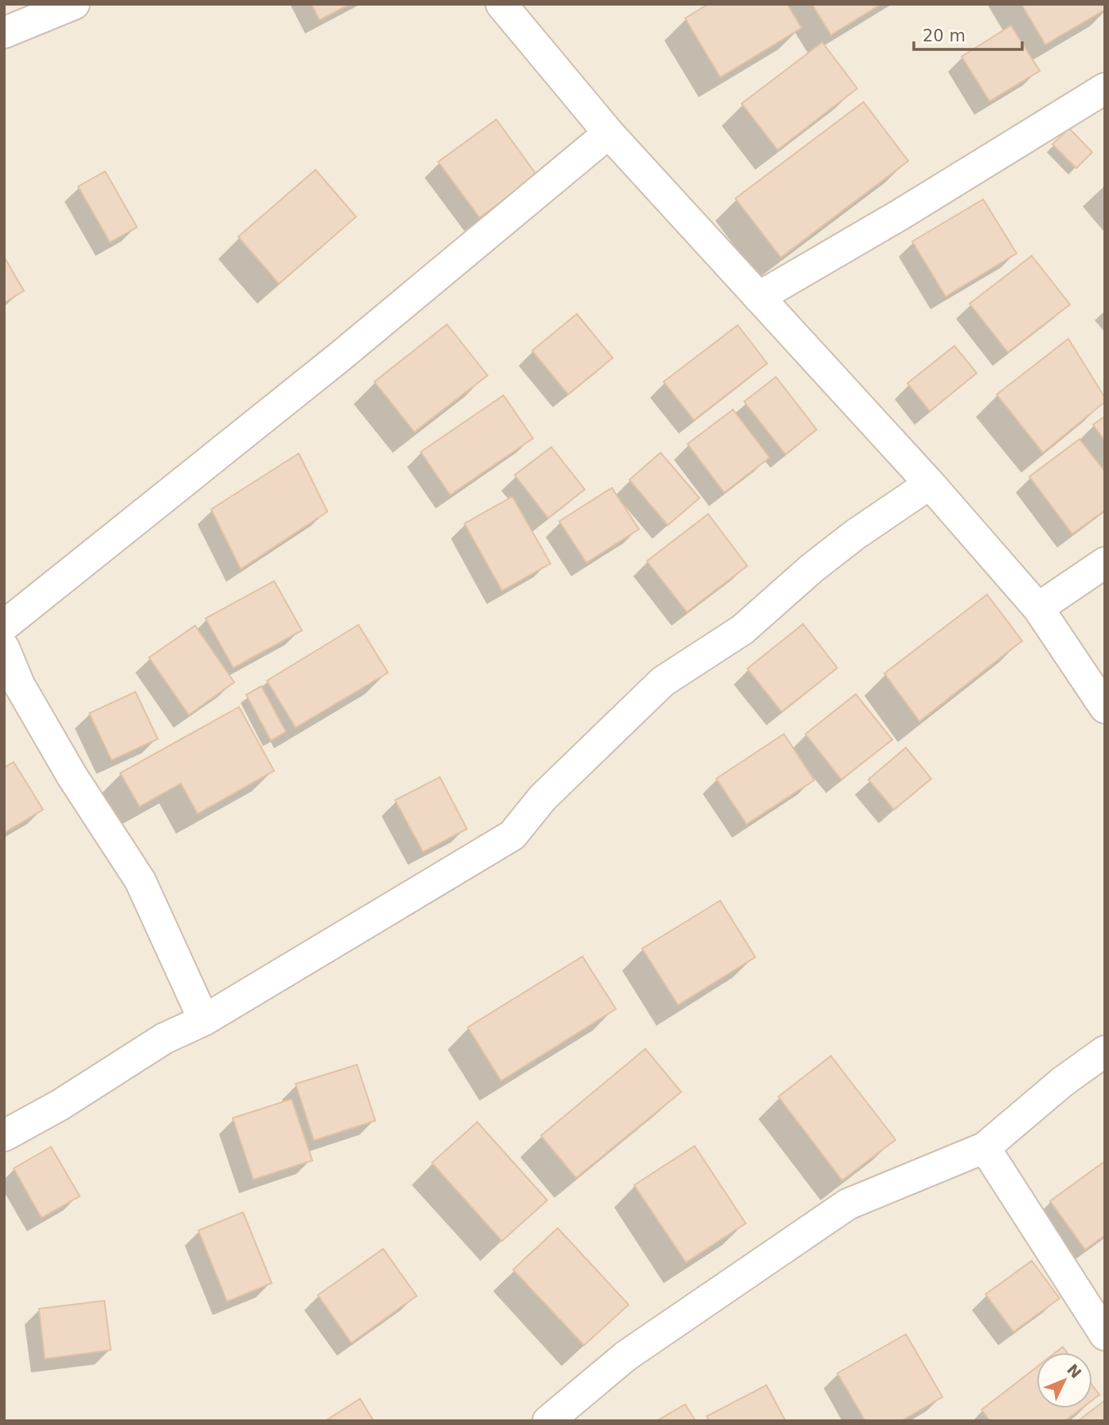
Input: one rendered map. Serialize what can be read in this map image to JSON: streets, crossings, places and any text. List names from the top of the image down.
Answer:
{
  "scale_bar": "20 m",
  "north": "top right"
}
